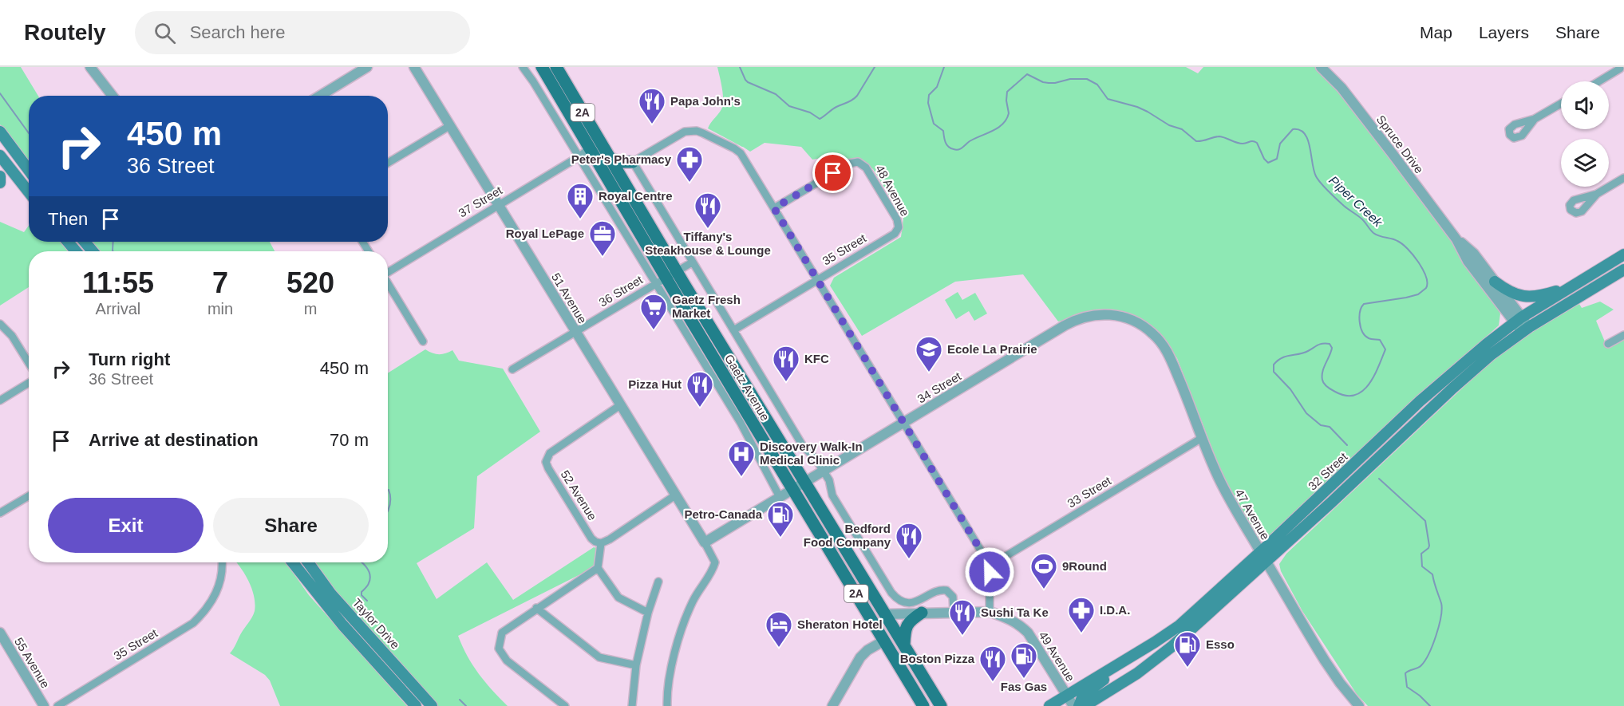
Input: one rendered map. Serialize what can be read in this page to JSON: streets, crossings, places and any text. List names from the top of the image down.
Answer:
{
  "streets": {
    "main road": [
      "2A",
      "Gaetz Avenue",
      "32 Street",
      "Taylor Drive"
    ],
    "street": [
      "Spruce Drive",
      "48 Avenue",
      "37 Street",
      "35 Street",
      "36 Street",
      "51 Avenue",
      "34 Street",
      "33 Street",
      "52 Avenue",
      "47 Avenue",
      "49 Avenue",
      "55 Avenue"
    ]
  },
  "crossings": [
    ["Spruce Drive", "32 Street"],
    ["48 Avenue", "35 Street"],
    ["37 Street", "51 Avenue"],
    ["37 Street", "Gaetz Avenue"],
    ["36 Street", "51 Avenue"],
    ["36 Street", "Gaetz Avenue"],
    ["51 Avenue", "34 Street"],
    ["51 Avenue", "52 Avenue"],
    ["Gaetz Avenue", "34 Street"],
    ["Gaetz Avenue", "49 Avenue"],
    ["34 Street", "47 Avenue"],
    ["32 Street", "47 Avenue"],
    ["32 Street", "49 Avenue"],
    ["33 Street", "47 Avenue"]
  ],
  "water": ["Piper Creek"],
  "places": {
    "restaurant": [
      "Papa John's",
      "Tiffany's Steakhouse & Lounge",
      "KFC",
      "Pizza Hut",
      "Bedford Food Company",
      "Sushi Ta Ke",
      "Boston Pizza"
    ],
    "pharmacy": ["Peter's Pharmacy", "I.D.A."],
    "building": ["Royal Centre"],
    "office": ["Royal LePage"],
    "supermarket": ["Gaetz Fresh Market"],
    "school or university": ["Ecole La Prairie"],
    "hospital": ["Discovery Walk-In Medical Clinic"],
    "fuel station": ["Petro-Canada", "Esso", "Fas Gas"],
    "sports": ["9Round"],
    "hotel": ["Sheraton Hotel"]
  },
  "page": {
    "header": "Routely",
    "search": "Search here",
    "nav": ["Map", "Layers", "Share"],
    "turn": ["450 m", "36 Street"],
    "then": "Then",
    "eta": [
      "11:55",
      "Arrival",
      "7",
      "min",
      "520",
      "m"
    ],
    "list": [
      {
        "name": "Turn right",
        "note": "36 Street",
        "value": "450 m"
      },
      {
        "name": "Arrive at destination",
        "value": "70 m"
      }
    ],
    "buttons": ["Exit", "Share"]
  }
}
